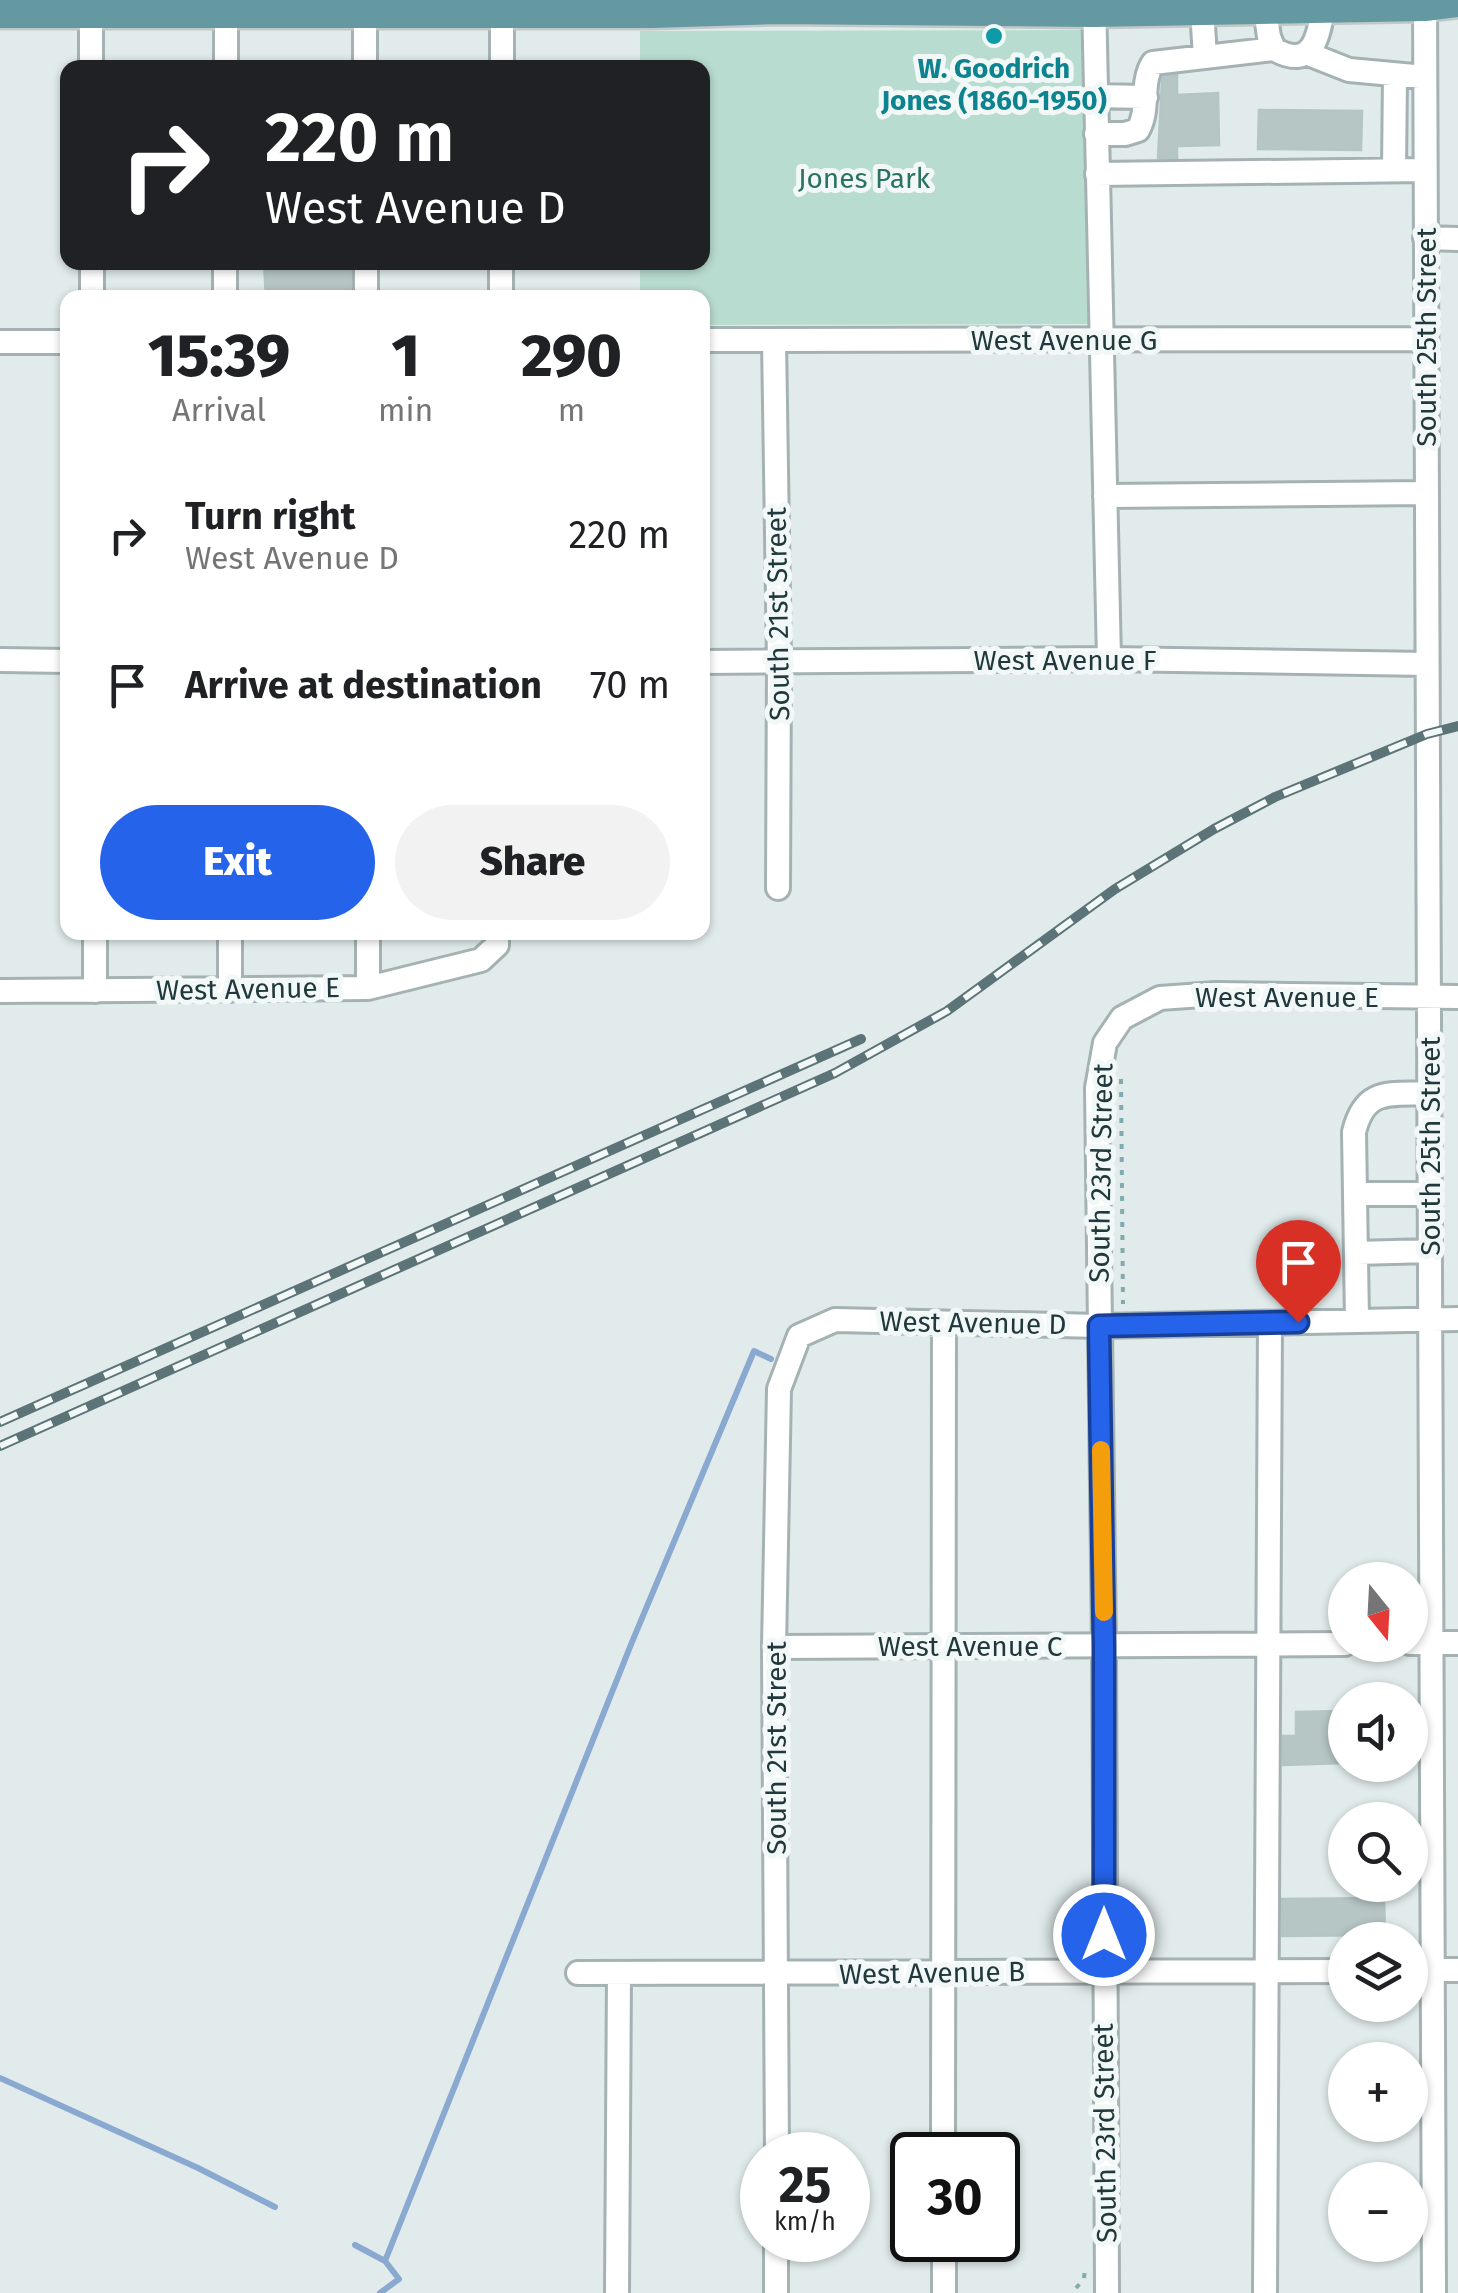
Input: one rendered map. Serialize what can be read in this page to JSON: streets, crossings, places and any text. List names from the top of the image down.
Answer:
{
  "streets": {
    "street": [
      "South 25th Street",
      "West Avenue G",
      "South 21st Street",
      "West Avenue F",
      "West Avenue E",
      "South 23rd Street",
      "West Avenue D",
      "West Avenue C",
      "West Avenue B"
    ]
  },
  "crossings": [
    ["South 25th Street", "West Avenue G"],
    ["South 25th Street", "West Avenue F"],
    ["South 25th Street", "West Avenue E"],
    ["South 25th Street", "West Avenue D"],
    ["West Avenue G", "South 21st Street"],
    ["South 21st Street", "West Avenue F"],
    ["South 21st Street", "West Avenue D"],
    ["South 21st Street", "West Avenue C"],
    ["South 21st Street", "West Avenue B"],
    ["West Avenue E", "South 23rd Street"],
    ["South 23rd Street", "West Avenue D"],
    ["South 23rd Street", "West Avenue C"],
    ["South 23rd Street", "West Avenue B"]
  ],
  "parks": ["Jones Park"],
  "places": ["W. Goodrich Jones (1860-1950)"],
  "north": "bottom",
  "page": {
    "turn": ["220 m", "West Avenue D"],
    "eta": [
      "15:39",
      "Arrival",
      "1",
      "min",
      "290",
      "m"
    ],
    "list": [
      {
        "name": "Turn right",
        "note": "West Avenue D",
        "value": "220 m"
      },
      {
        "name": "Arrive at destination",
        "value": "70 m"
      }
    ],
    "buttons": ["Exit", "Share"],
    "map_buttons": ["+", "−"],
    "speed": "25 km/h",
    "limit": "30"
  }
}
